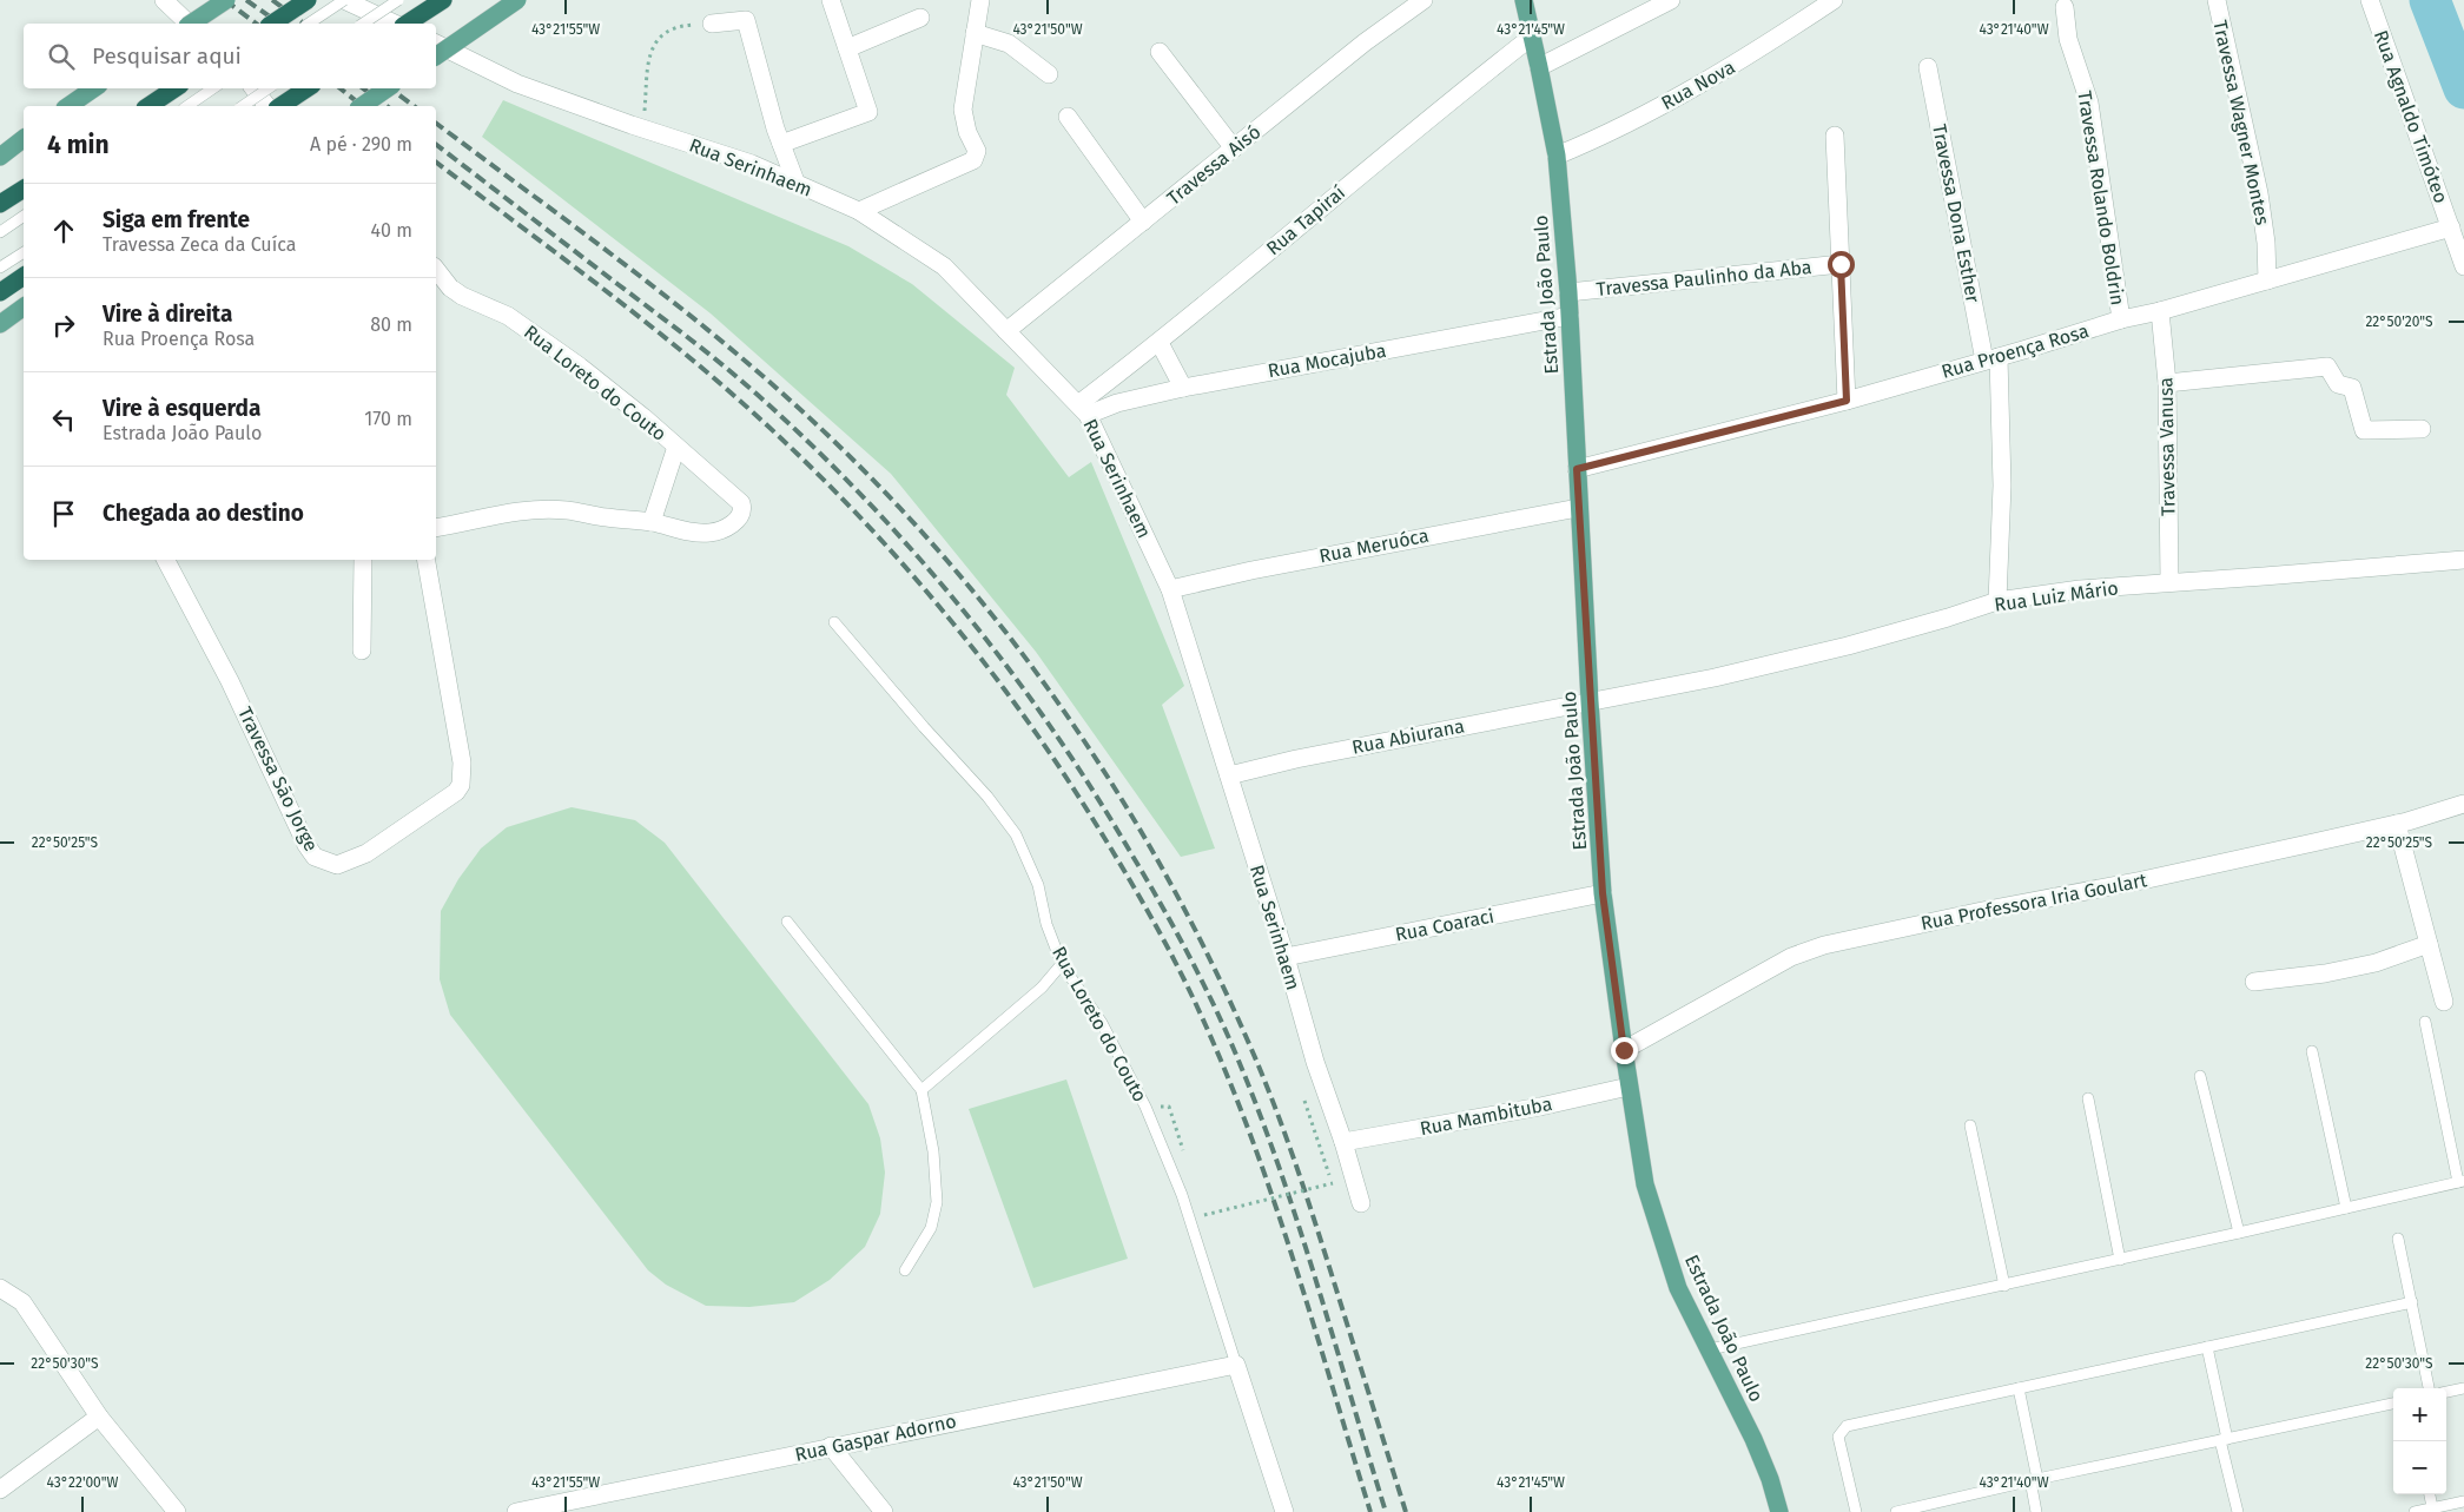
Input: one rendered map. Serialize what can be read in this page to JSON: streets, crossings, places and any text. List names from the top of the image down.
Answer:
{
  "streets": {
    "main road": ["Estrada João Paulo"],
    "street": [
      "Rua Nova",
      "Rua Agnaldo Timóteo",
      "Travessa Wagner Montes",
      "Travessa Aisó",
      "Rua Serinhaem",
      "Travessa Rolando Boldrin",
      "Travessa Dona Esther",
      "Rua Tapiraí",
      "Travessa Paulinho da Aba",
      "Rua Proença Rosa",
      "Rua Mocajuba",
      "Rua Loreto do Couto",
      "Travessa Vanusa",
      "Rua Meruóca",
      "Rua Luiz Mário",
      "Rua Abiurana",
      "Travessa Sāo Jorge",
      "Rua Professora Iria Goulart",
      "Rua Coaraci",
      "Rua Mambituba",
      "Rua Gaspar Adorno"
    ]
  },
  "crossings": [
    ["Rua Nova", "Estrada João Paulo"],
    ["Rua Agnaldo Timóteo", "Rua Proença Rosa"],
    ["Travessa Wagner Montes", "Rua Proença Rosa"],
    ["Travessa Aisó", "Rua Serinhaem"],
    ["Rua Serinhaem", "Rua Tapiraí"],
    ["Rua Serinhaem", "Rua Mocajuba"],
    ["Rua Serinhaem", "Rua Meruóca"],
    ["Rua Serinhaem", "Rua Abiurana"],
    ["Rua Serinhaem", "Rua Coaraci"],
    ["Rua Serinhaem", "Rua Mambituba"],
    ["Travessa Rolando Boldrin", "Rua Proença Rosa"],
    ["Travessa Dona Esther", "Rua Proença Rosa"],
    ["Travessa Dona Esther", "Rua Luiz Mário"],
    ["Rua Tapiraí", "Estrada João Paulo"],
    ["Rua Tapiraí", "Rua Mocajuba"],
    ["Travessa Paulinho da Aba", "Estrada João Paulo"],
    ["Estrada João Paulo", "Rua Proença Rosa"],
    ["Estrada João Paulo", "Rua Mocajuba"],
    ["Estrada João Paulo", "Rua Meruóca"],
    ["Estrada João Paulo", "Rua Luiz Mário"],
    ["Estrada João Paulo", "Rua Abiurana"],
    ["Estrada João Paulo", "Rua Professora Iria Goulart"],
    ["Estrada João Paulo", "Rua Coaraci"],
    ["Estrada João Paulo", "Rua Mambituba"],
    ["Rua Proença Rosa", "Travessa Vanusa"],
    ["Rua Loreto do Couto", "Rua Gaspar Adorno"],
    ["Travessa Vanusa", "Rua Luiz Mário"],
    ["Rua Luiz Mário", "Rua Abiurana"]
  ],
  "page": {
    "search": "Pesquisar aqui",
    "heading": ["4 min", "A pé · 290 m"],
    "list": [
      ["Siga em frente", "Travessa Zeca da Cuíca", "40 m"],
      ["Vire à direita", "Rua Proença Rosa", "80 m"],
      ["Vire à esquerda", "Estrada João Paulo", "170 m"],
      "Chegada ao destino"
    ],
    "map_buttons": ["+", "−"]
  },
  "coordinates": [
    "43°21'55\"W",
    "43°21'50\"W",
    "43°21'45\"W",
    "43°21'40\"W",
    "22°50'20\"S",
    "22°50'25\"S",
    "22°50'30\"S",
    "43°22'00\"W"
  ]
}
